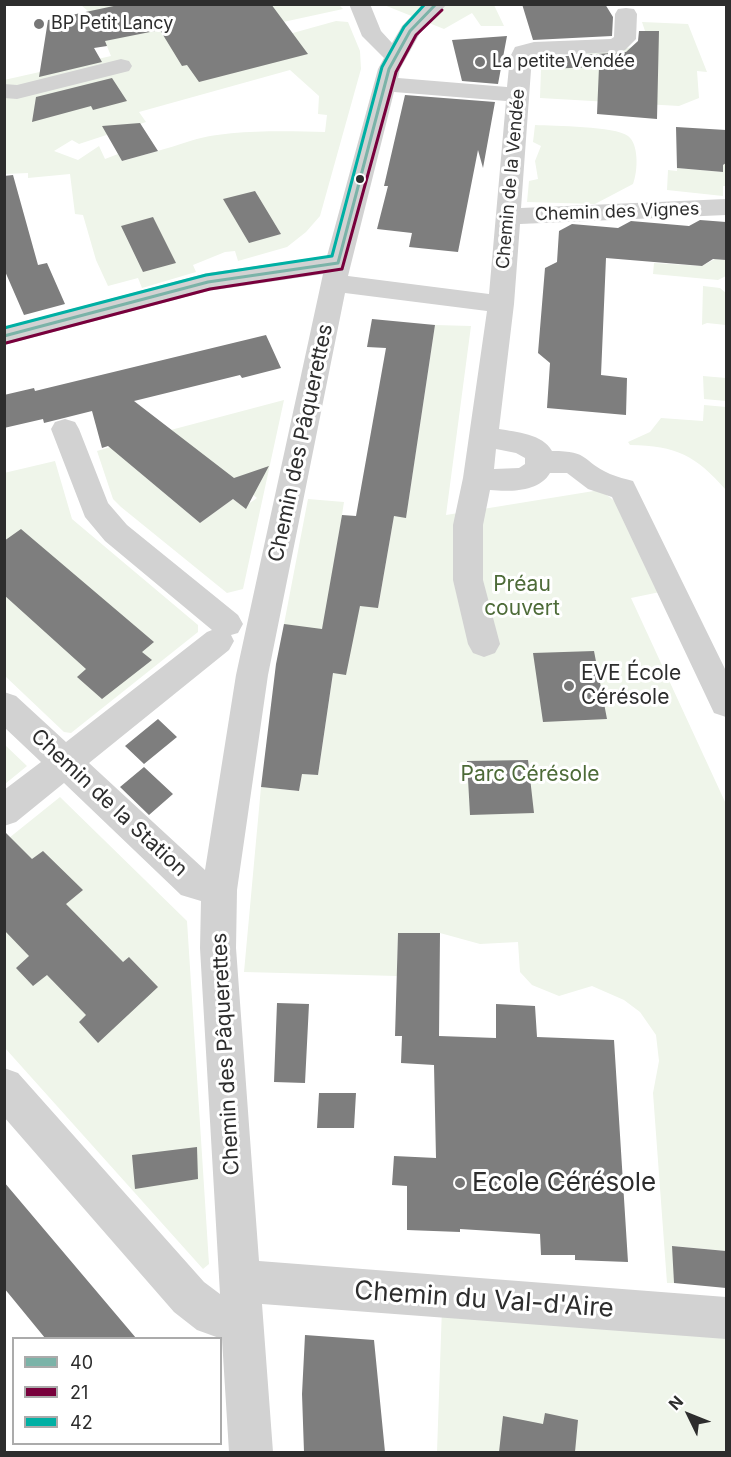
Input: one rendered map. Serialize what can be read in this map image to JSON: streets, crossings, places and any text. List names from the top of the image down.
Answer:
{
  "streets": {
    "street": [
      "Chemin de la Vendée",
      "Chemin des Vignes",
      "Chemin des Pâquerettes",
      "Chemin de la Station",
      "Chemin du Val-d'Aire"
    ]
  },
  "crossings": [
    ["Chemin de la Vendée", "Chemin des Vignes"],
    ["Chemin des Pâquerettes", "Chemin de la Station"],
    ["Chemin des Pâquerettes", "Chemin du Val-d'Aire"]
  ],
  "parks": ["Préau couvert", "Parc Cérésole"],
  "places": [
    "BP Petit Lancy",
    "La petite Vendée",
    "EVE École Cérésole",
    "Ecole Cérésole"
  ],
  "lines": ["transit line 40", "transit line 42", "transit line 21"],
  "legend": ["40", "21", "42"],
  "north": "top left"
}
